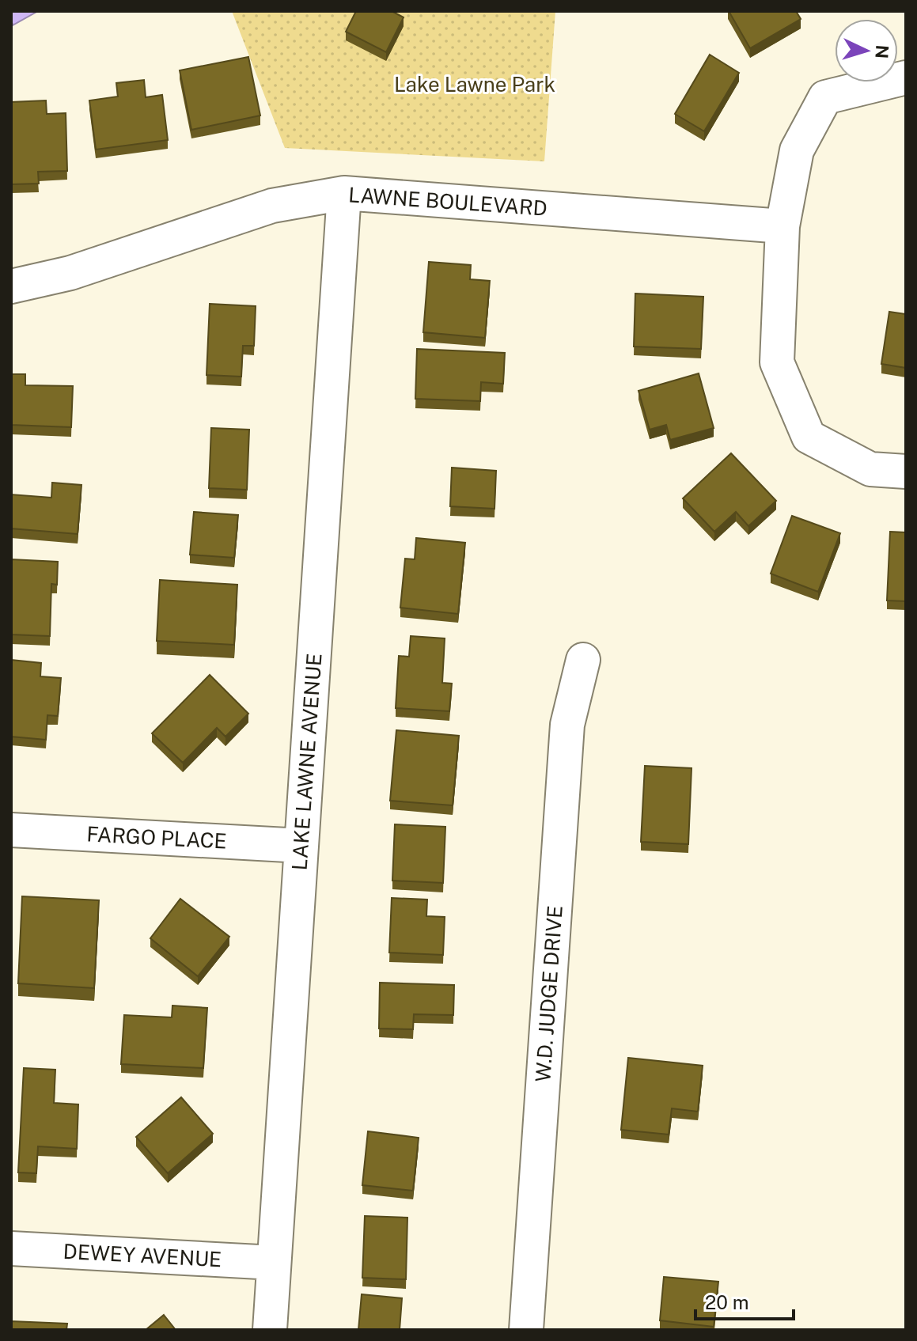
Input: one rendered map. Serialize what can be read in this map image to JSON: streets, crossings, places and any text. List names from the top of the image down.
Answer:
{
  "streets": {
    "street": [
      "LAWNE BOULEVARD",
      "LAKE LAWNE AVENUE",
      "FARGO PLACE",
      "W.D. JUDGE DRIVE",
      "DEWEY AVENUE"
    ]
  },
  "crossings": [
    ["LAWNE BOULEVARD", "LAKE LAWNE AVENUE"],
    ["LAKE LAWNE AVENUE", "FARGO PLACE"],
    ["LAKE LAWNE AVENUE", "DEWEY AVENUE"]
  ],
  "parks": ["Lake Lawne Park"],
  "scale_bar": "20 m",
  "north": "right"
}
